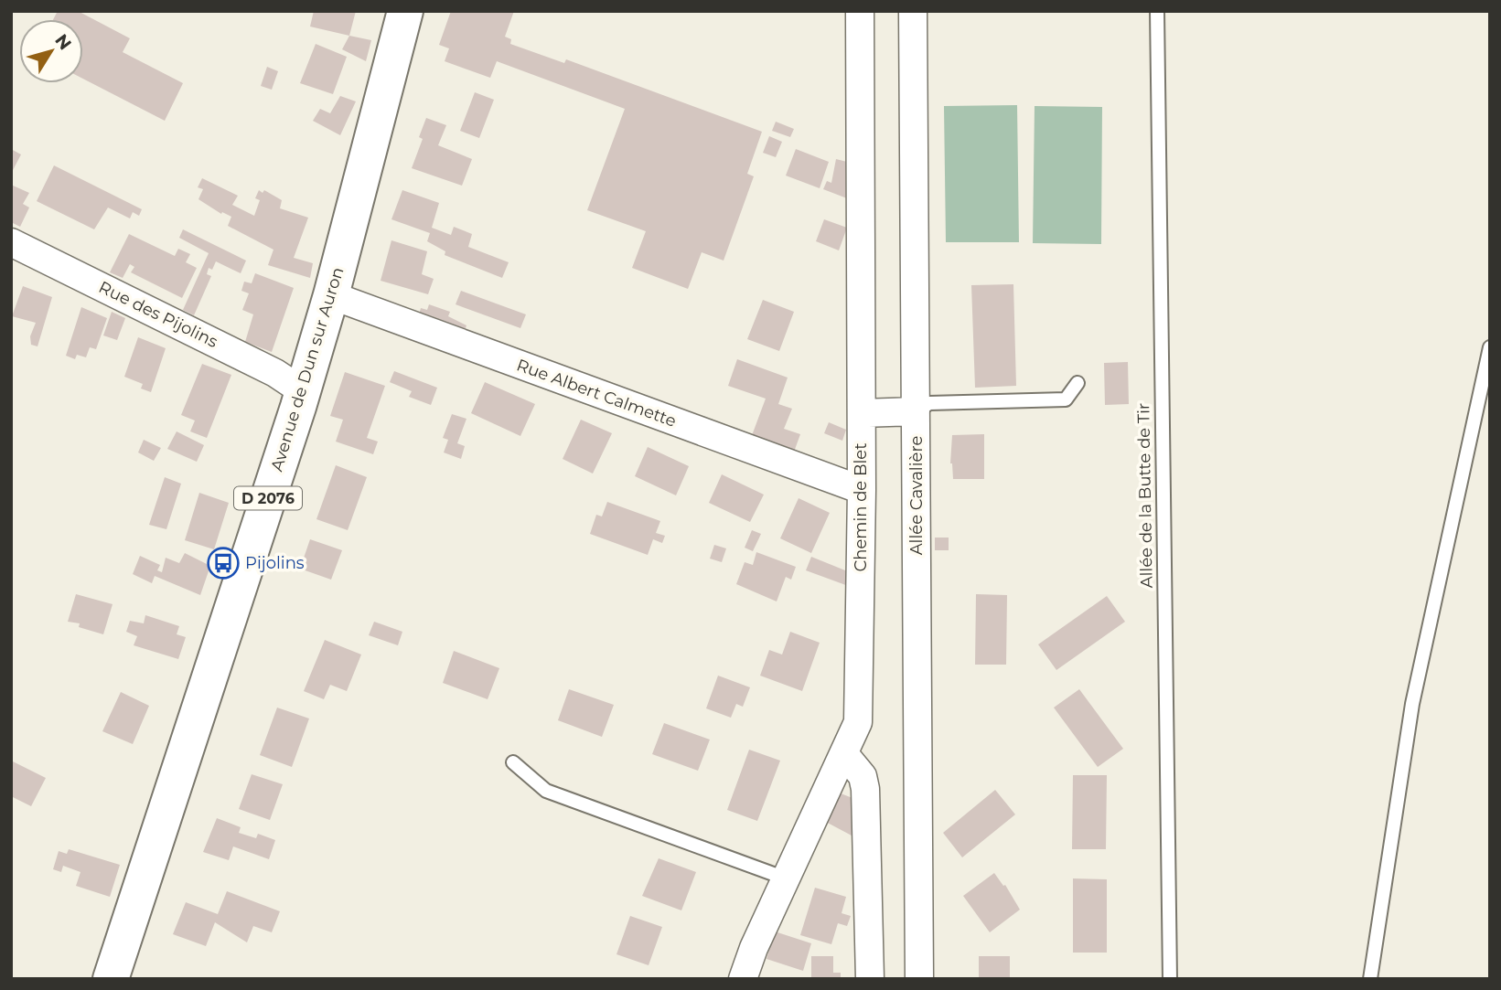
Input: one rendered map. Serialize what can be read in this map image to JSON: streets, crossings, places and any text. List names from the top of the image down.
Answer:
{
  "streets": {
    "main road": ["Avenue de Dun sur Auron", "D 2076"],
    "street": [
      "Rue des Pijolins",
      "Rue Albert Calmette",
      "Allée Cavalière",
      "Chemin de Blet"
    ],
    "lane": ["Allée de la Butte de Tir"]
  },
  "crossings": [
    ["Rue des Pijolins", "Avenue de Dun sur Auron"],
    ["Avenue de Dun sur Auron", "Rue Albert Calmette"],
    ["Rue Albert Calmette", "Chemin de Blet"]
  ],
  "places": {
    "bus stop": ["Pijolins"]
  },
  "north": "top right"
}
